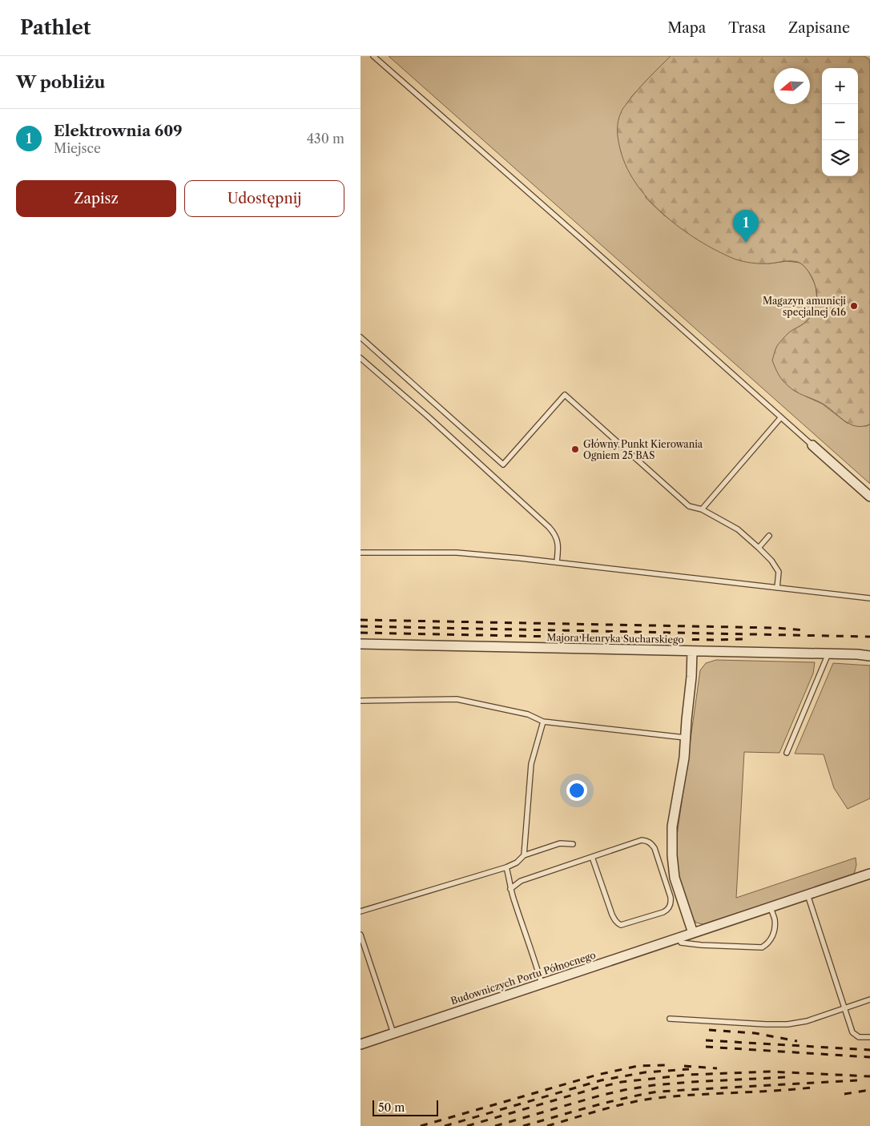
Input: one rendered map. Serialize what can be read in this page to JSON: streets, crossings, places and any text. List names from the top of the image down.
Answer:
{
  "streets": {
    "street": ["Majora Henryka Sucharskiego", "Budowniczych Portu Północnego"]
  },
  "places": ["Magazyn amunicji specjalnej 616", "Główny Punkt Kierowania Ogniem 25 BAS"],
  "scale_bar": "50 m",
  "north": "left",
  "page": {
    "header": "Pathlet",
    "nav": ["Mapa", "Trasa", "Zapisane"],
    "heading": "W pobliżu",
    "map_buttons": ["+", "−"],
    "list": [
      {
        "mark": "1",
        "name": "Elektrownia 609",
        "note": "Miejsce",
        "value": "430 m"
      }
    ],
    "buttons": ["Zapisz", "Udostępnij"],
    "pins": "1",
    "scale": "50 m"
  }
}
